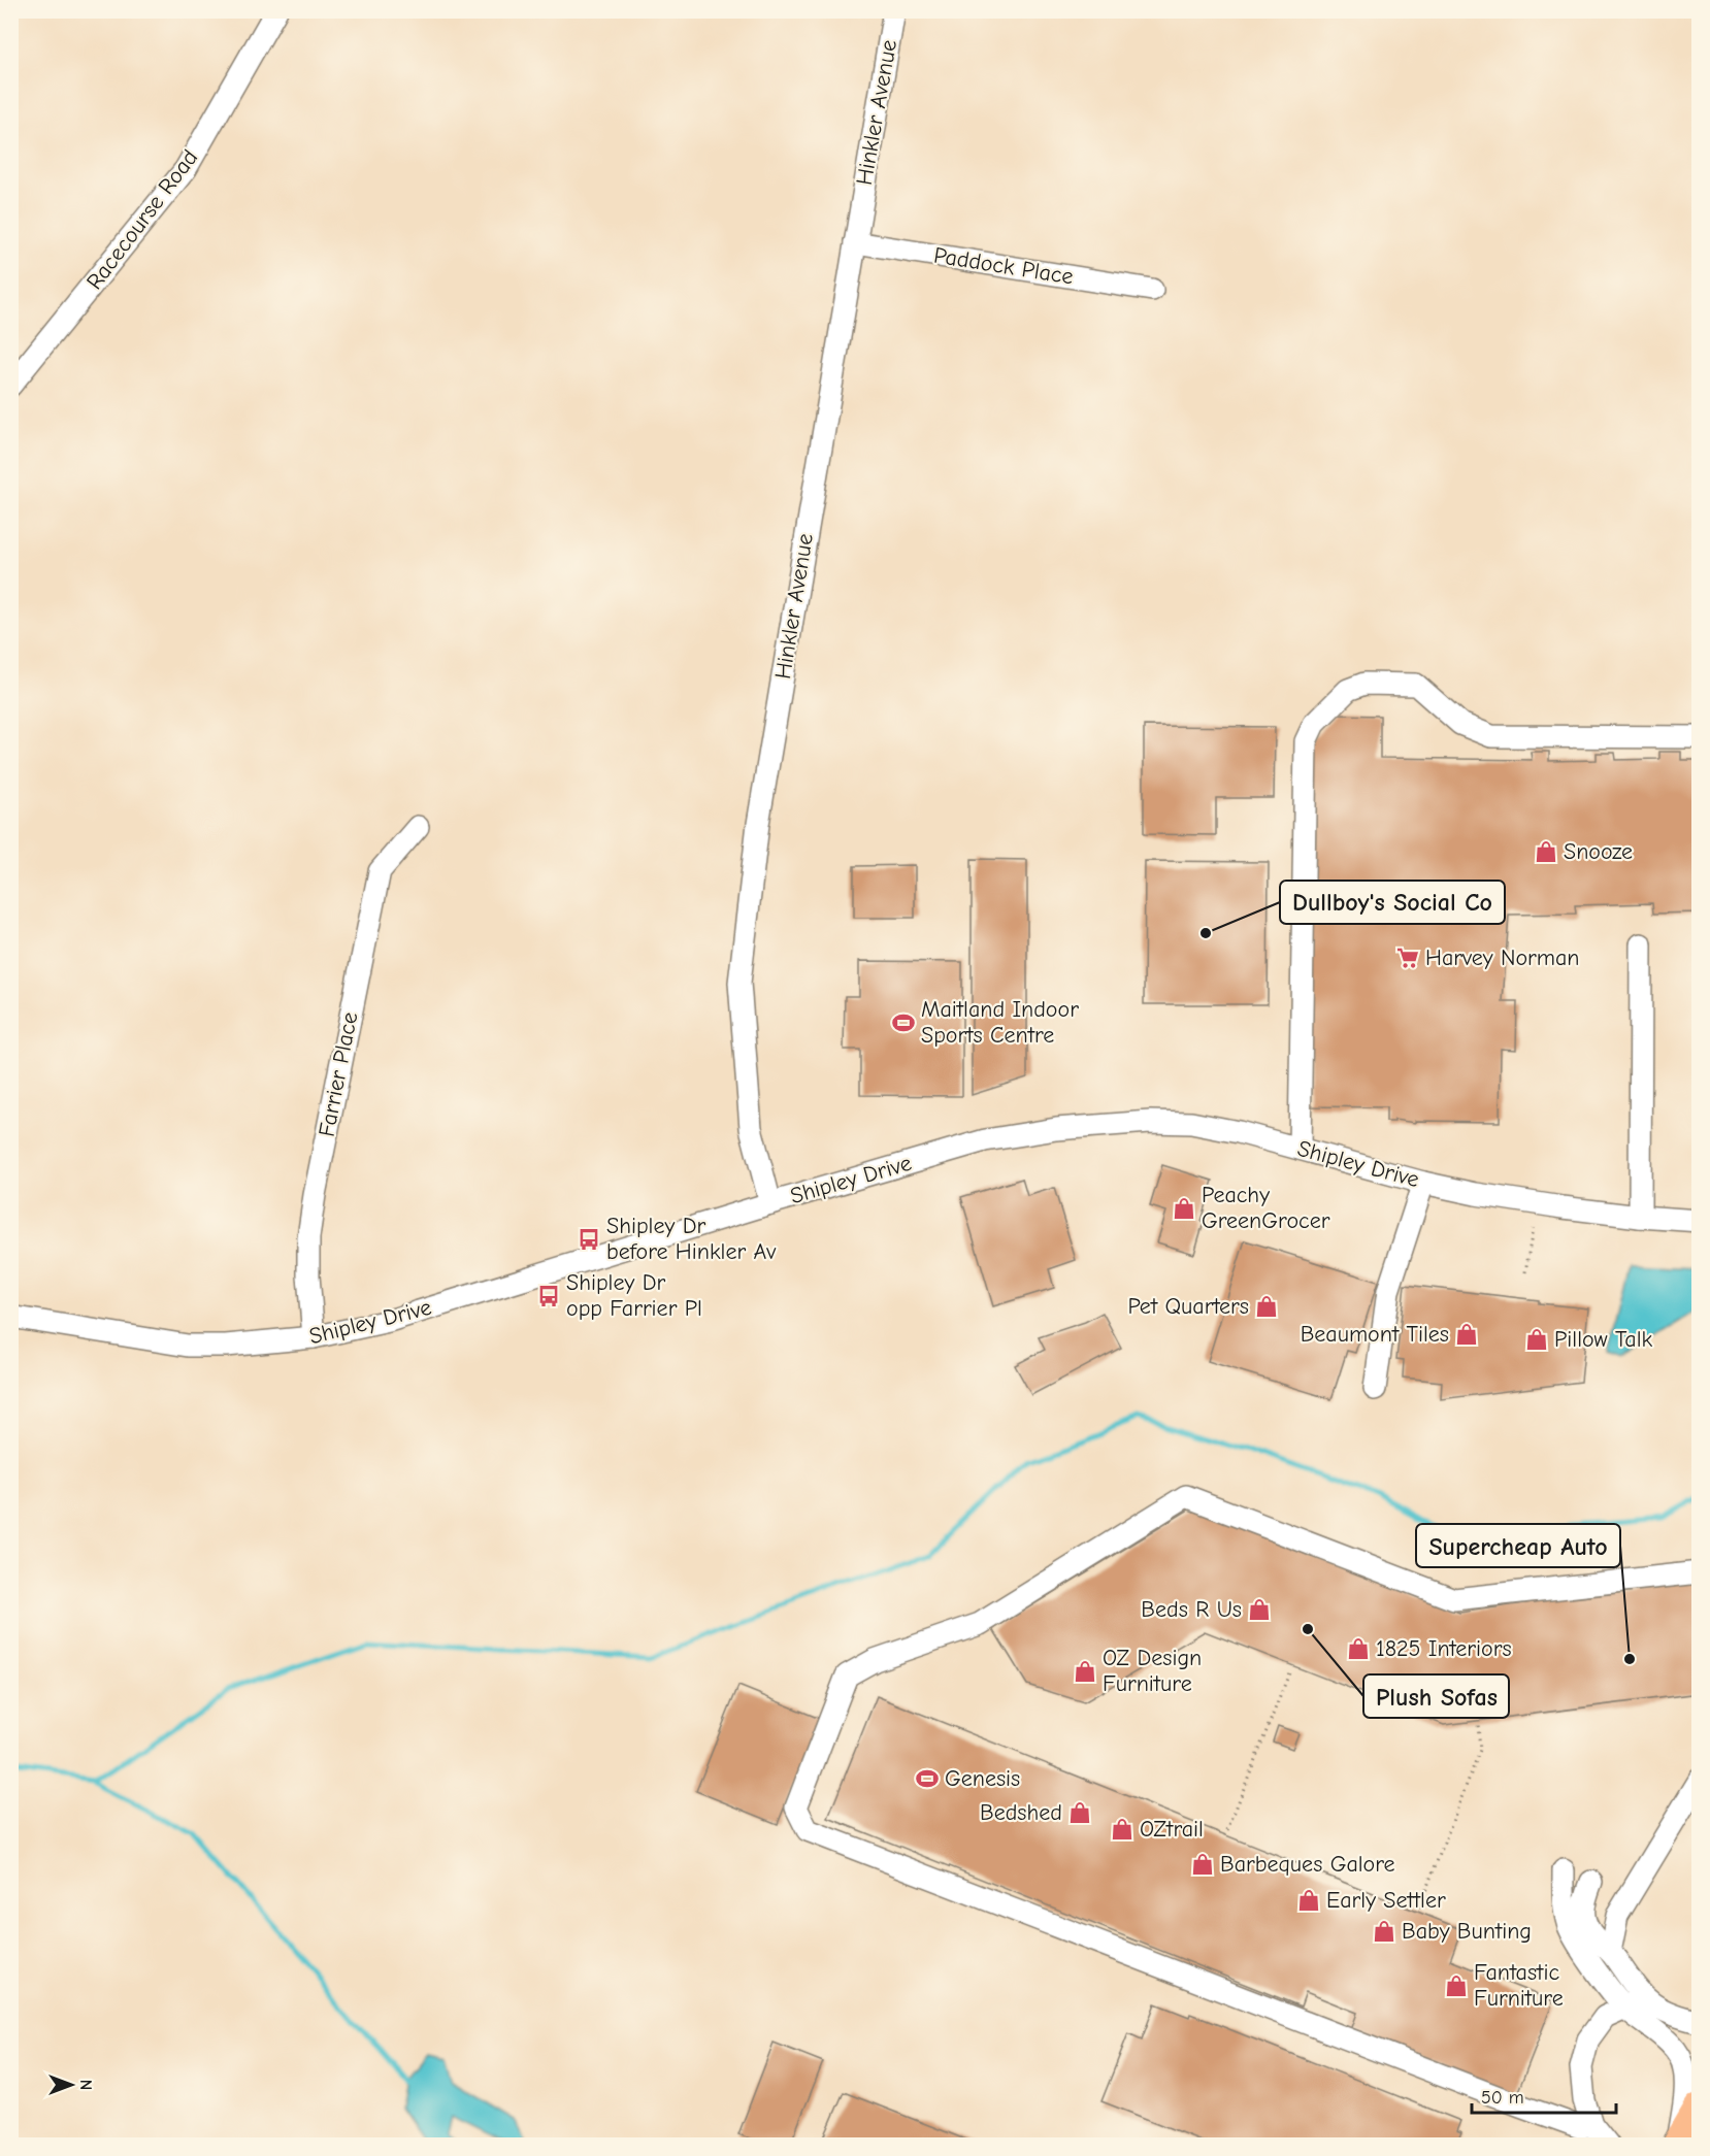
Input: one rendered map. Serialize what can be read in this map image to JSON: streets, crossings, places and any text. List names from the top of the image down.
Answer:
{
  "streets": {
    "street": [
      "Hinkler Avenue",
      "Racecourse Road",
      "Paddock Place",
      "Farrier Place",
      "Shipley Drive"
    ]
  },
  "crossings": [
    ["Hinkler Avenue", "Paddock Place"],
    ["Hinkler Avenue", "Shipley Drive"],
    ["Farrier Place", "Shipley Drive"]
  ],
  "places": {
    "shop": [
      "Snooze",
      "Peachy GreenGrocer",
      "Pet Quarters",
      "Beaumont Tiles",
      "Pillow Talk",
      "Beds R Us",
      "1825 Interiors",
      "OZ Design Furniture",
      "Bedshed",
      "OZtrail",
      "Barbeques Galore",
      "Early Settler",
      "Baby Bunting",
      "Fantastic Furniture"
    ],
    "other": ["Dullboy's Social Co", "Plush Sofas", "Supercheap Auto"],
    "supermarket": ["Harvey Norman"],
    "sports": ["Maitland Indoor Sports Centre", "Genesis"],
    "bus stop": ["Shipley Dr before Hinkler Av", "Shipley Dr opp Farrier Pl"]
  },
  "scale_bar": "50 m",
  "north": "right"
}
